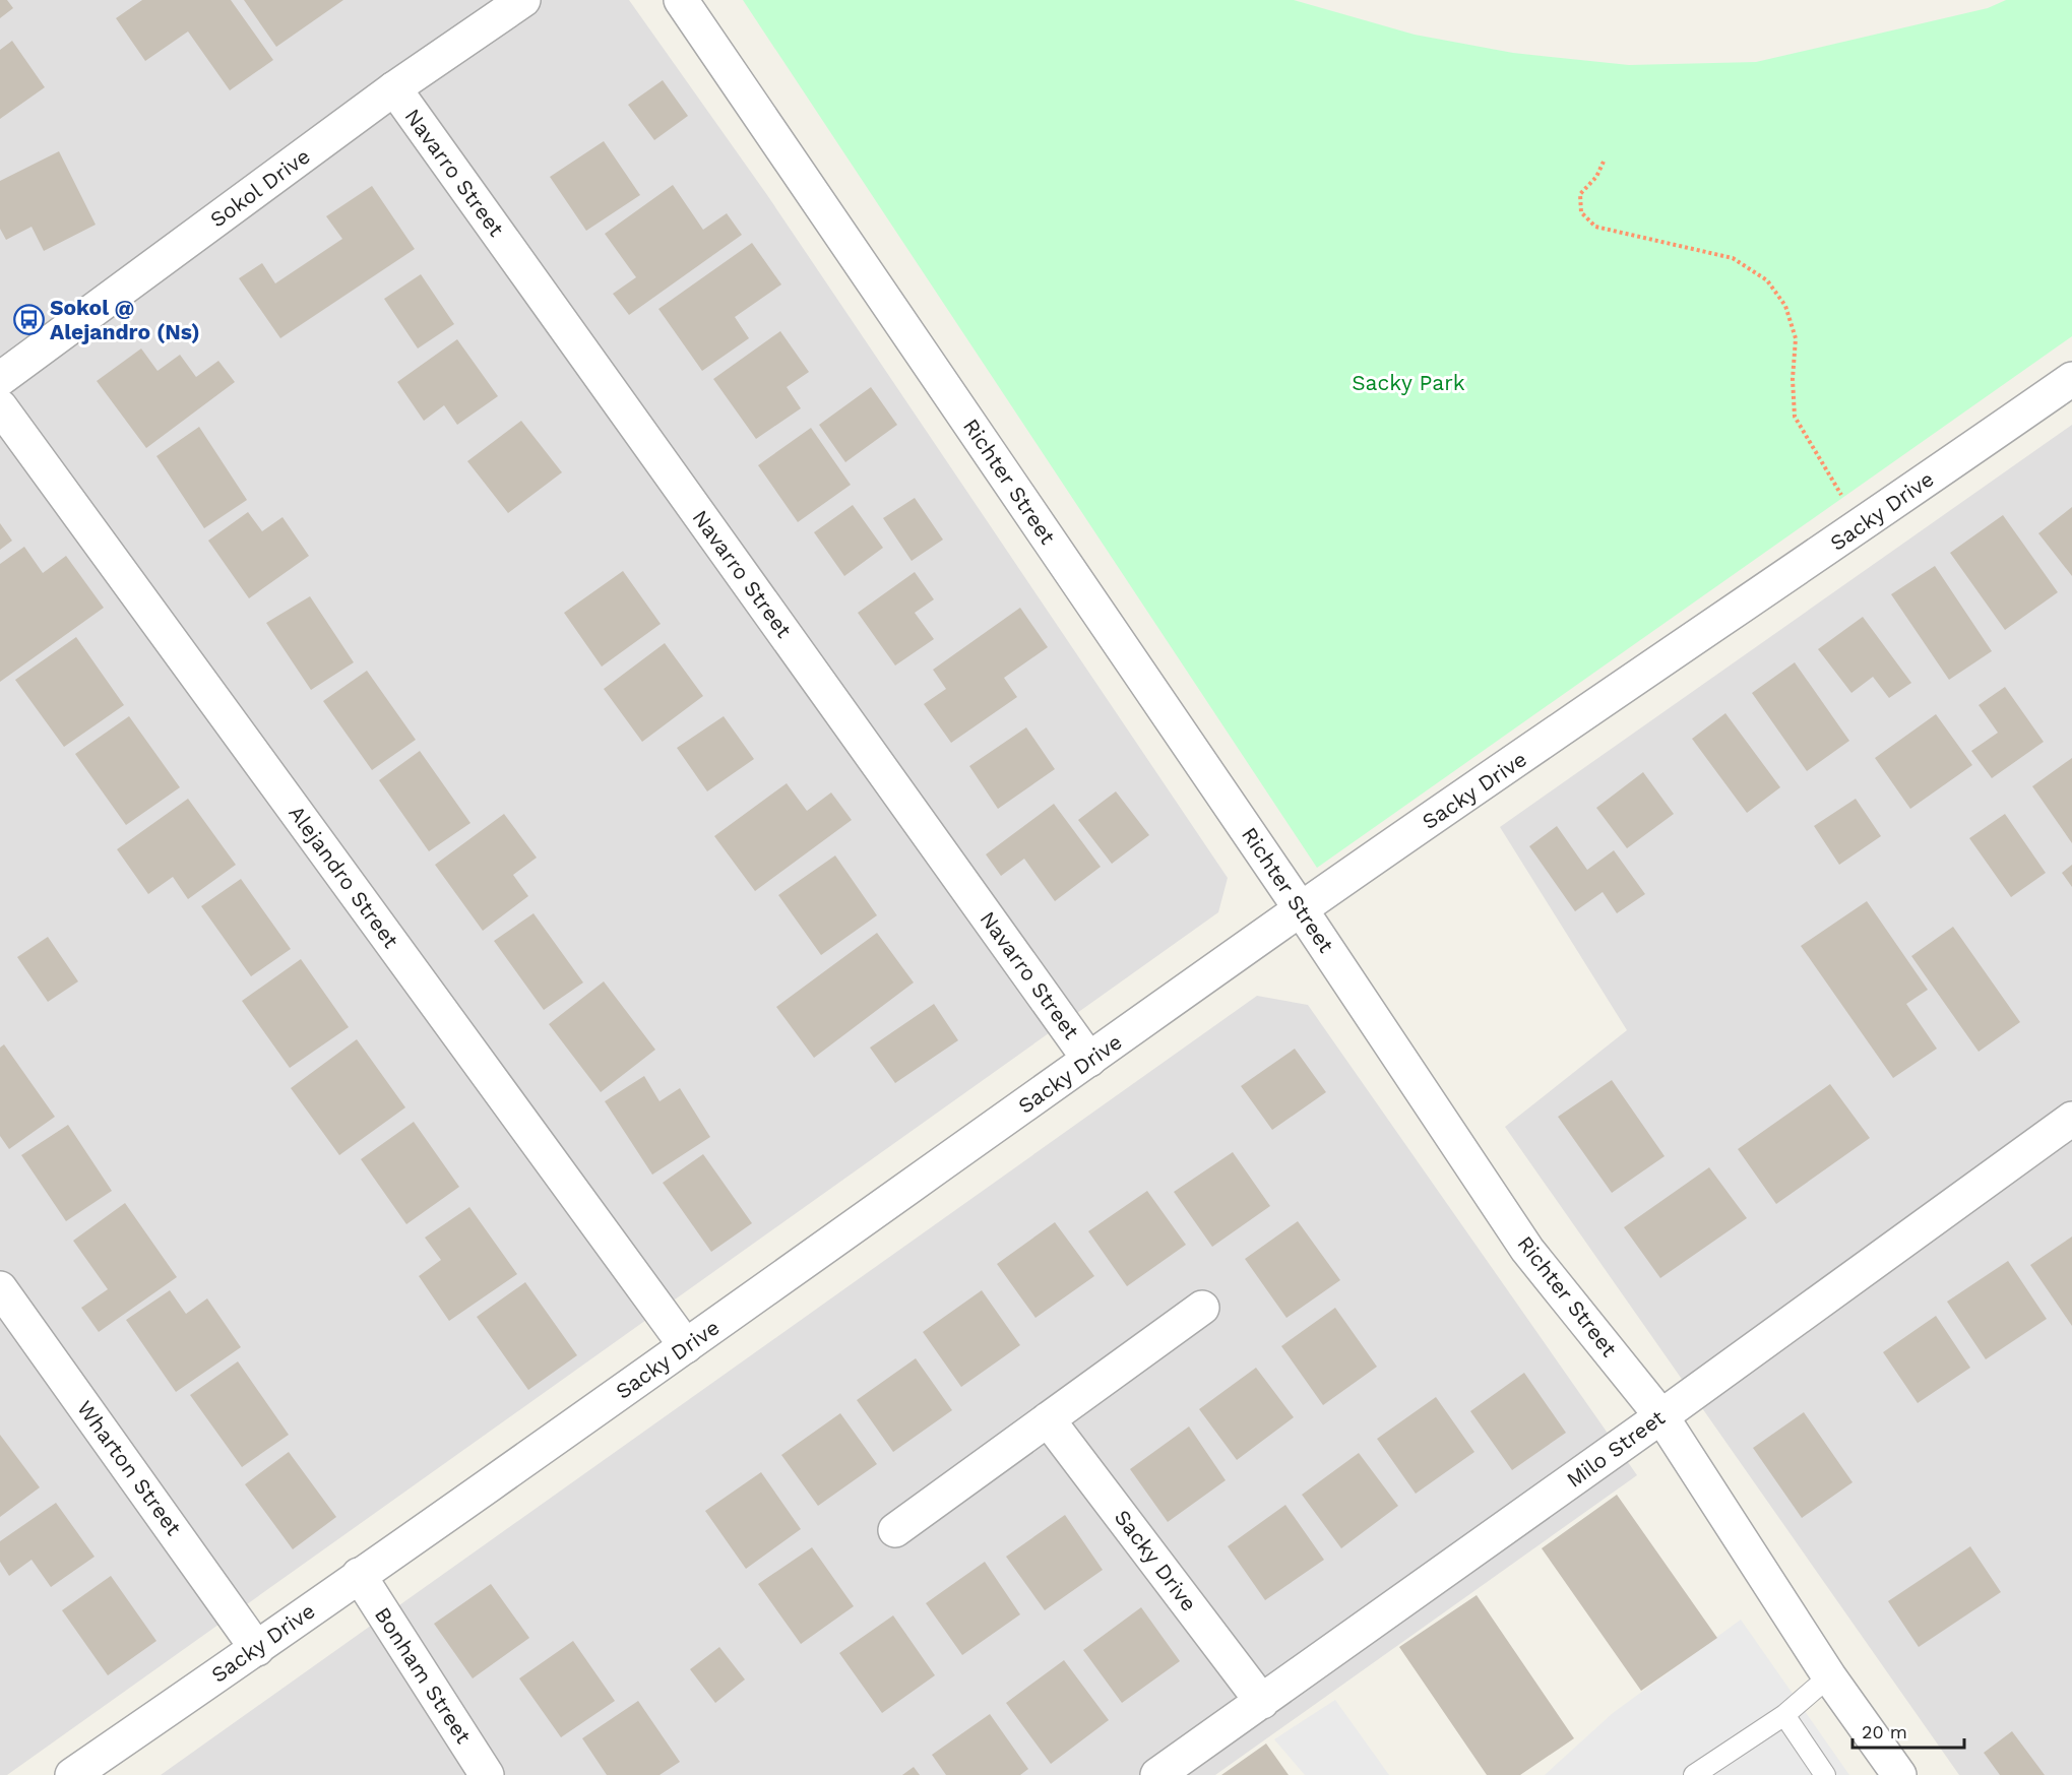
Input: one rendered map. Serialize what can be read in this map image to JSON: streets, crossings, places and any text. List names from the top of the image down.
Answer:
{
  "streets": {
    "street": [
      "Navarro Street",
      "Sokol Drive",
      "Richter Street",
      "Sacky Drive",
      "Alejandro Street",
      "Milo Street",
      "Wharton Street",
      "Bonham Street"
    ]
  },
  "crossings": [
    ["Navarro Street", "Sokol Drive"],
    ["Navarro Street", "Sacky Drive"],
    ["Richter Street", "Sacky Drive"],
    ["Richter Street", "Milo Street"],
    ["Sacky Drive", "Alejandro Street"],
    ["Sacky Drive", "Milo Street"],
    ["Sacky Drive", "Wharton Street"],
    ["Sacky Drive", "Bonham Street"]
  ],
  "parks": ["Sacky Park"],
  "places": {
    "bus stop": ["Sokol @ Alejandro (Ns)"]
  },
  "scale_bar": "20 m"
}
